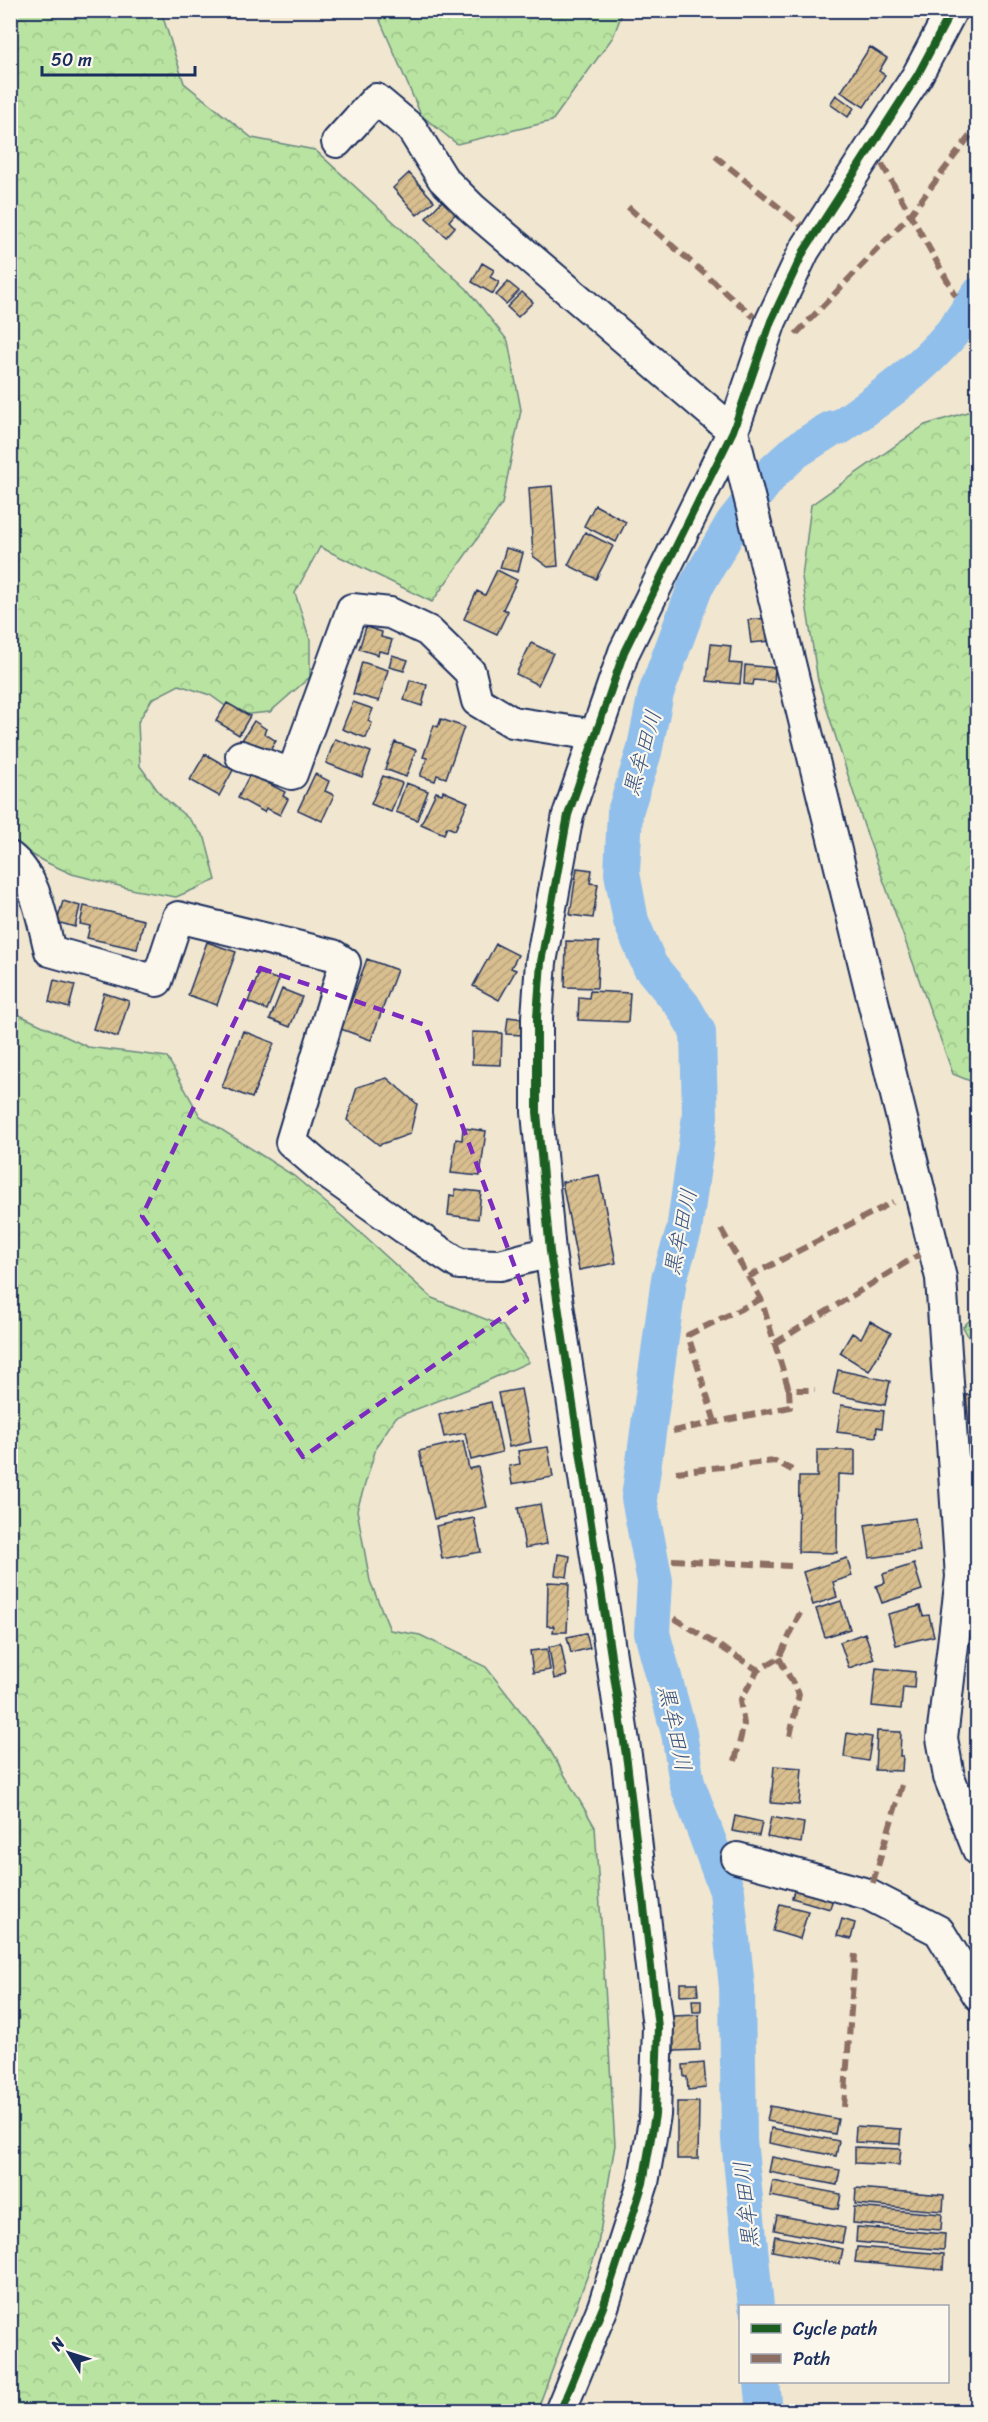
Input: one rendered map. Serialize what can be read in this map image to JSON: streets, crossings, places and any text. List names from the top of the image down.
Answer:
{
  "water": ["黒牟田川"],
  "legend": ["Cycle path", "Path"],
  "scale_bar": "50 m",
  "north": "top left"
}
